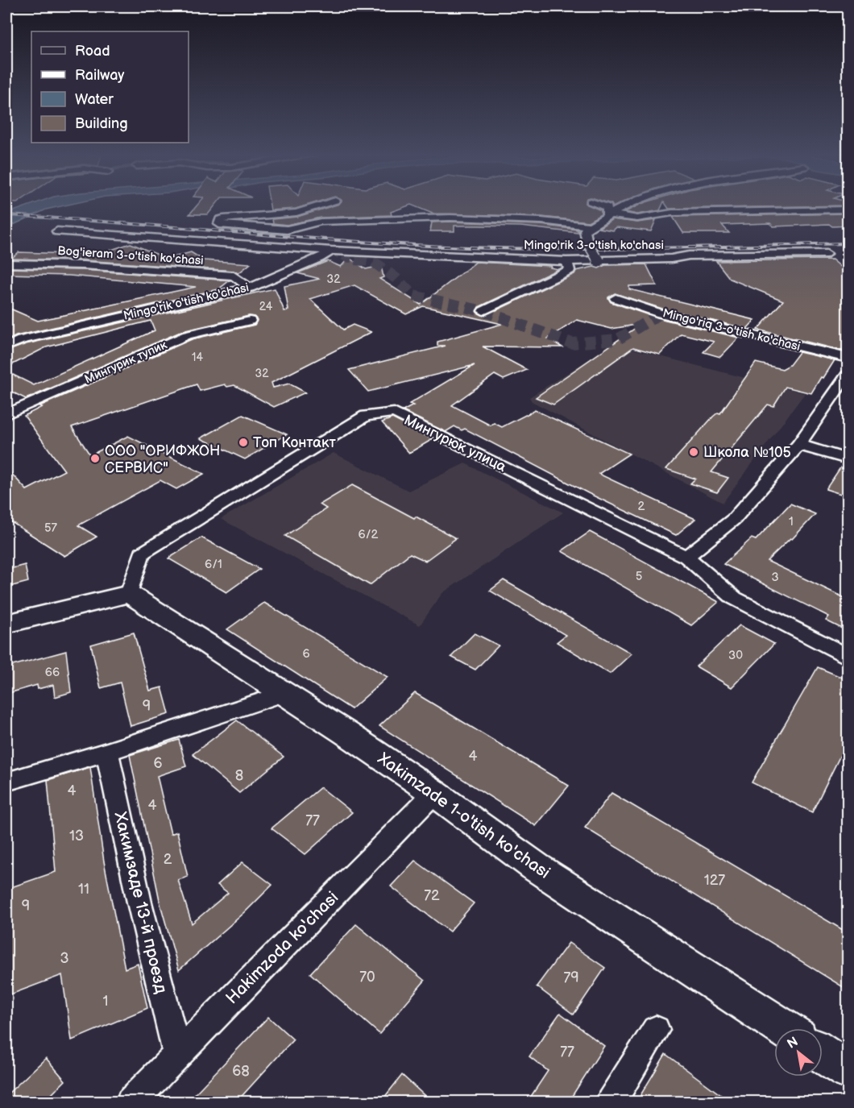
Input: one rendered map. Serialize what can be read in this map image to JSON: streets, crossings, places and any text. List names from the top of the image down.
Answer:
{
  "streets": {
    "street": [
      "Mingo'rik 3-o'tish ko'chasi",
      "Bog'ieram 3-o'tish ko'chasi",
      "Mingo'rik o'tish ko'chasi",
      "Mingo'riq 3-o'tish ko'chasi",
      "Мингурик тупик",
      "Мингурюк улица",
      "Xakimzade 1-o'tish ko'chasi",
      "Хакимзаде 13-й проезд",
      "Hakimzoda ko'chasi"
    ]
  },
  "crossings": [
    ["Mingo'rik 3-o'tish ko'chasi", "Mingo'rik o'tish ko'chasi"],
    ["Bog'ieram 3-o'tish ko'chasi", "Mingo'rik o'tish ko'chasi"],
    ["Мингурюк улица", "Xakimzade 1-o'tish ko'chasi"],
    ["Xakimzade 1-o'tish ko'chasi", "Hakimzoda ko'chasi"],
    ["Хакимзаде 13-й проезд", "Hakimzoda ko'chasi"]
  ],
  "places": ["Топ Контакт", "Школа №105", "ООО \"ОРИФЖОН СЕРВИС\""],
  "house_numbers": [
    "32",
    "24",
    "14",
    "32",
    "2",
    "1",
    "57",
    "6/2",
    "6/1",
    "5",
    "3",
    "6",
    "30",
    "66",
    "9",
    "4",
    "6",
    "8",
    "4",
    "4",
    "77",
    "13",
    "2",
    "127",
    "11",
    "72",
    "9",
    "3",
    "70",
    "79",
    "1",
    "77",
    "68"
  ],
  "legend": [
    "Road",
    "Railway",
    "Water",
    "Building"
  ],
  "north": "top left"
}
